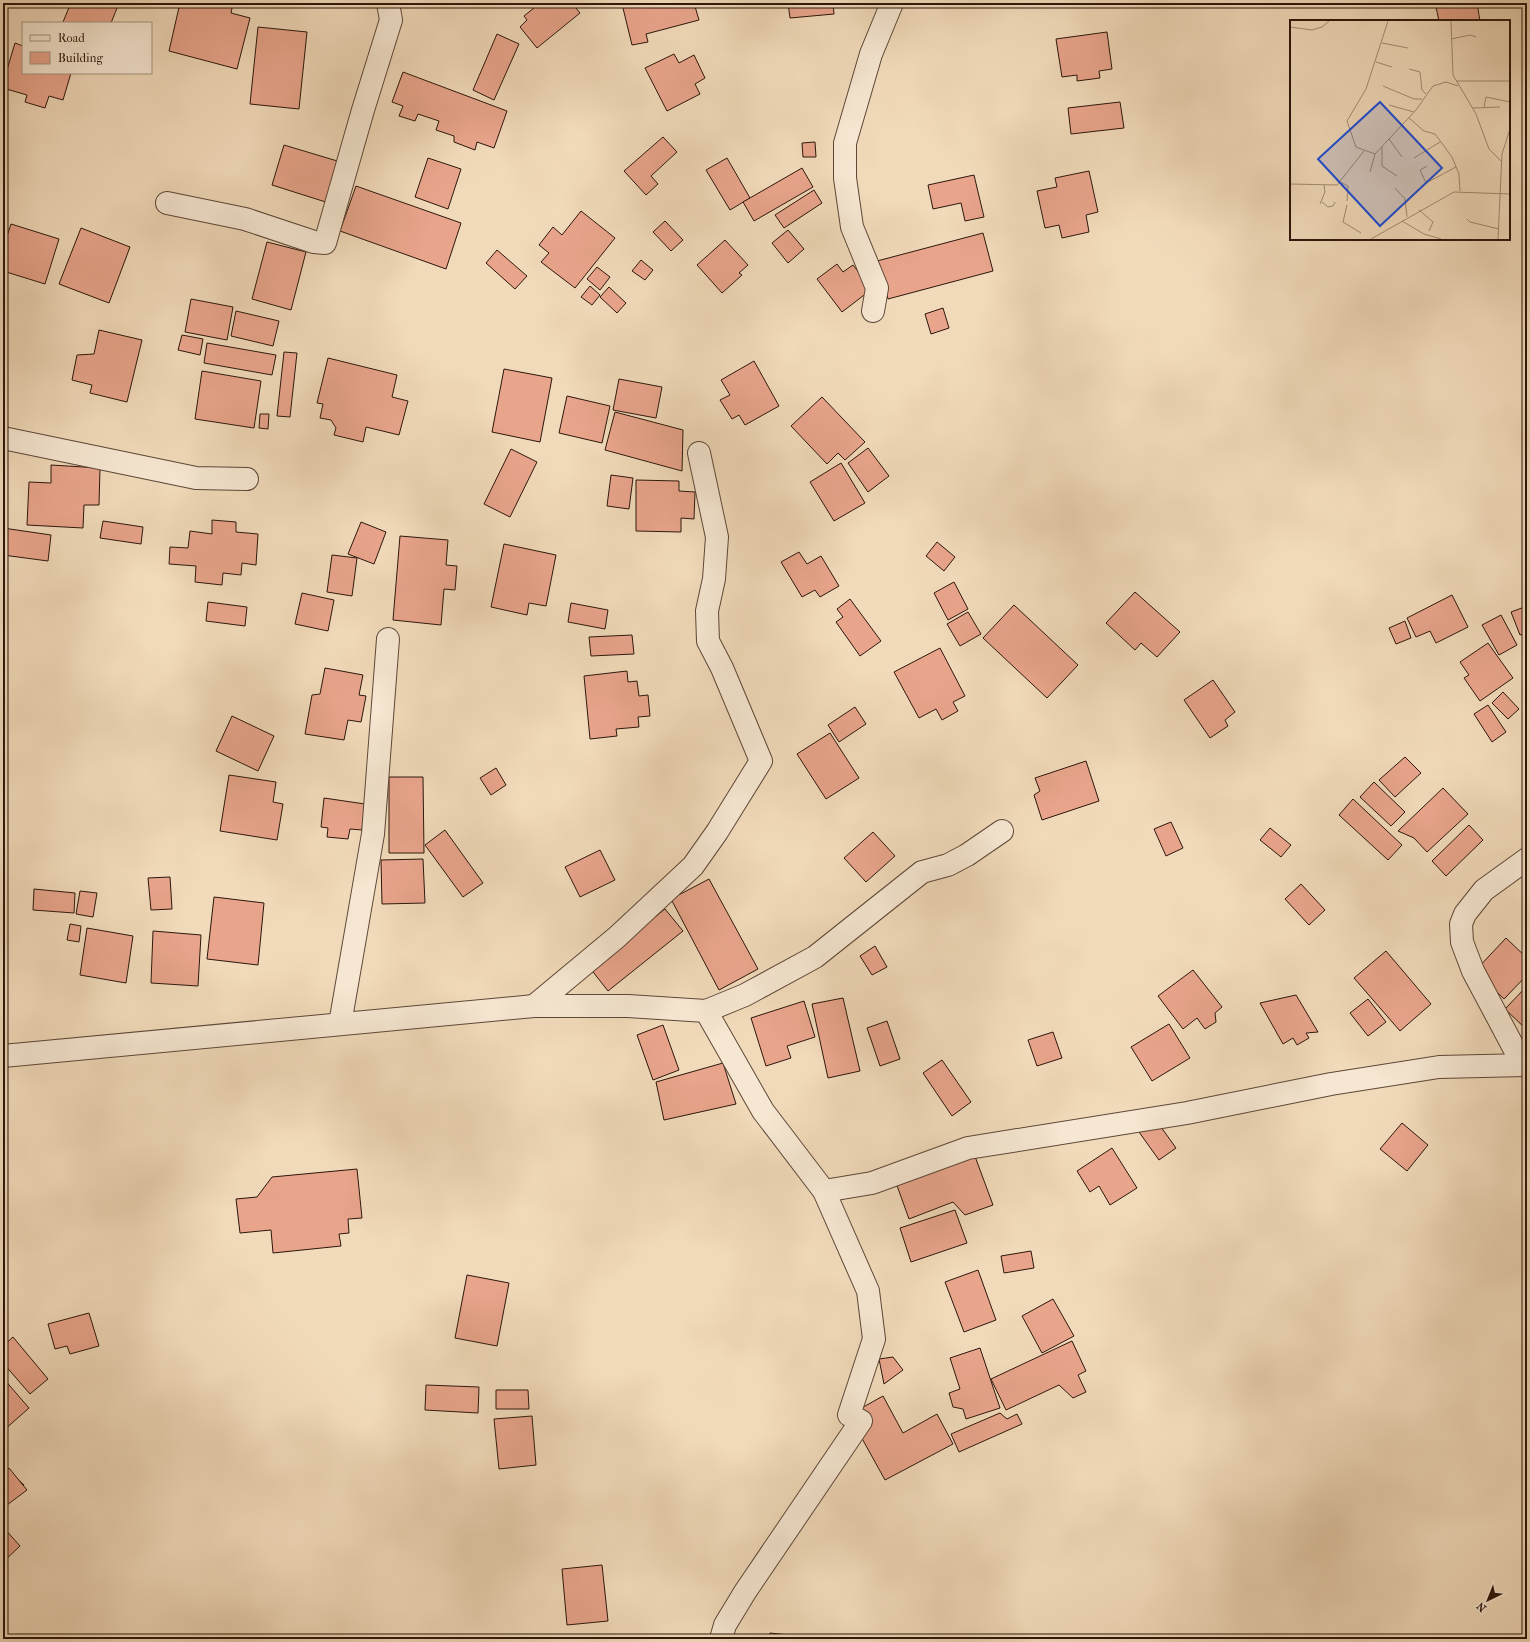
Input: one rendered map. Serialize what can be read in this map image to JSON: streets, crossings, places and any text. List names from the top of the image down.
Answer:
{
  "legend": ["Road", "Building"],
  "north": "bottom left"
}
